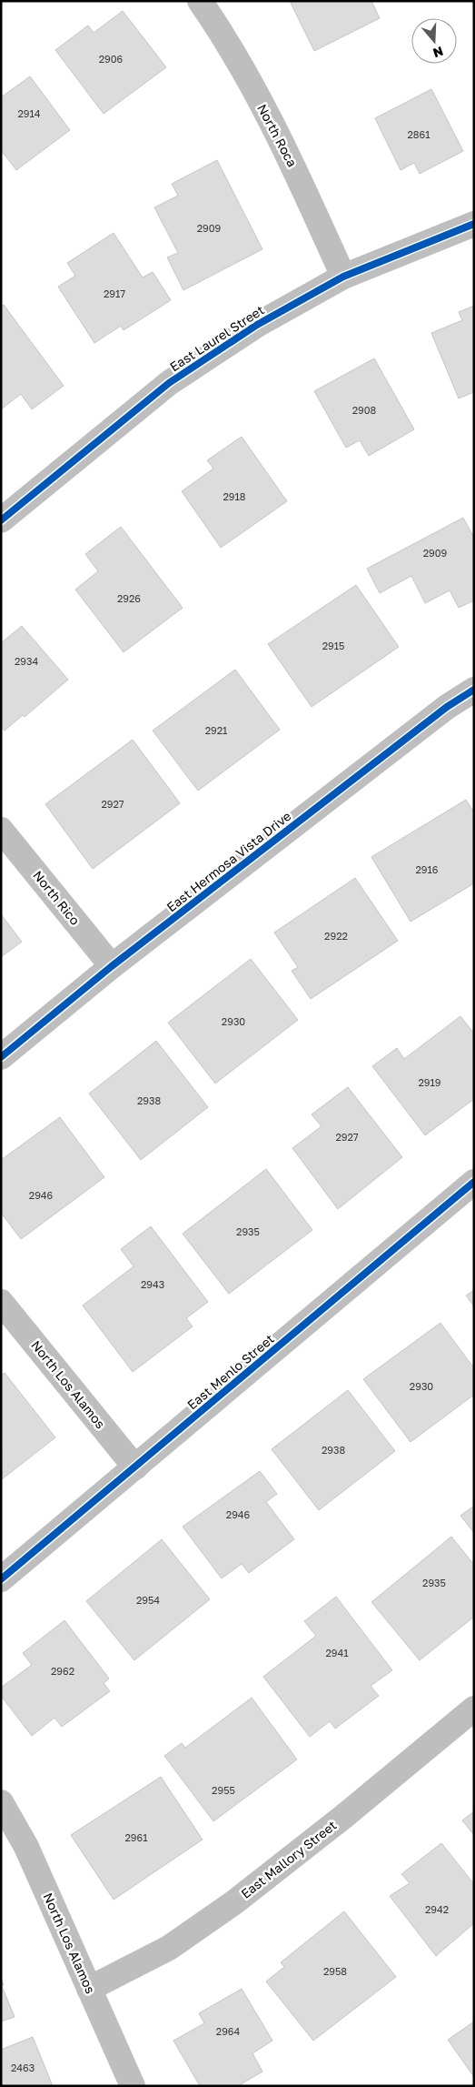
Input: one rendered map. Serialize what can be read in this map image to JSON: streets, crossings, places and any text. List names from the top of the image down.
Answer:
{
  "streets": {
    "street": [
      "North Roca",
      "East Laurel Street",
      "East Hermosa Vista Drive",
      "North Rico",
      "East Menlo Street",
      "North Los Alamos",
      "East Mallory Street"
    ]
  },
  "crossings": [
    ["North Roca", "East Laurel Street"],
    ["East Hermosa Vista Drive", "North Rico"],
    ["East Menlo Street", "North Los Alamos"],
    ["North Los Alamos", "East Mallory Street"]
  ],
  "house_numbers": [
    "2906",
    "2914",
    "2861",
    "2909",
    "2917",
    "2908",
    "2918",
    "2909",
    "2926",
    "2915",
    "2934",
    "2921",
    "2927",
    "2916",
    "2922",
    "2930",
    "2919",
    "2938",
    "2927",
    "2946",
    "2935",
    "2943",
    "2930",
    "2938",
    "2946",
    "2935",
    "2954",
    "2941",
    "2962",
    "2955",
    "2961",
    "2942",
    "2958",
    "2964",
    "2463"
  ],
  "north": "bottom"
}
